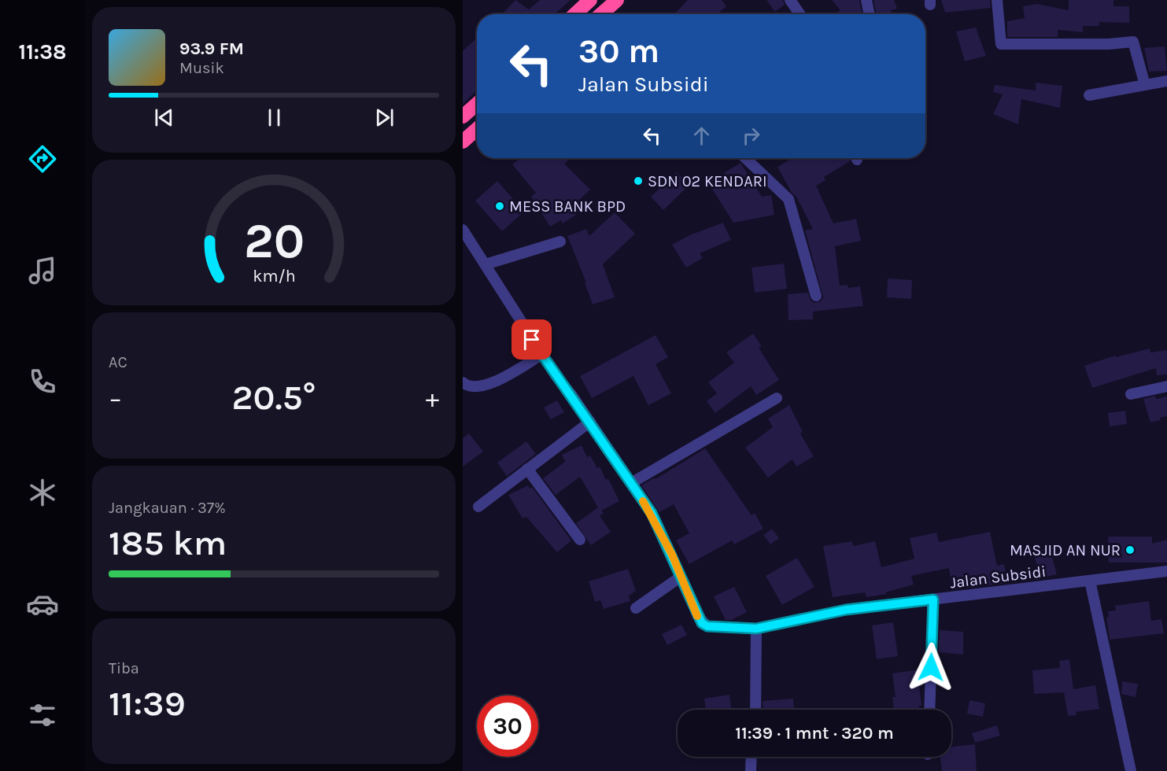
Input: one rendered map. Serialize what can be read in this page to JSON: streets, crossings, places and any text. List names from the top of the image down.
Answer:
{
  "streets": {
    "street": ["Jalan Subsidi"]
  },
  "places": ["SDN 02 KENDARI", "MESS BANK BPD", "MASJID AN NUR"],
  "page": {
    "tabs": "11:38",
    "turn": ["30 m", "Jalan Subsidi"],
    "song": ["93.9 FM", "Musik"],
    "tile": [
      "AC",
      ["Jangkauan · 37%", "185 km"],
      ["Tiba", "11:39"]
    ],
    "heat": ["−", "20.5°", "+"],
    "limit": "30",
    "trip": "11:39 · 1 mnt · 320 m",
    "gauge": ["20", "km/h"]
  }
}
